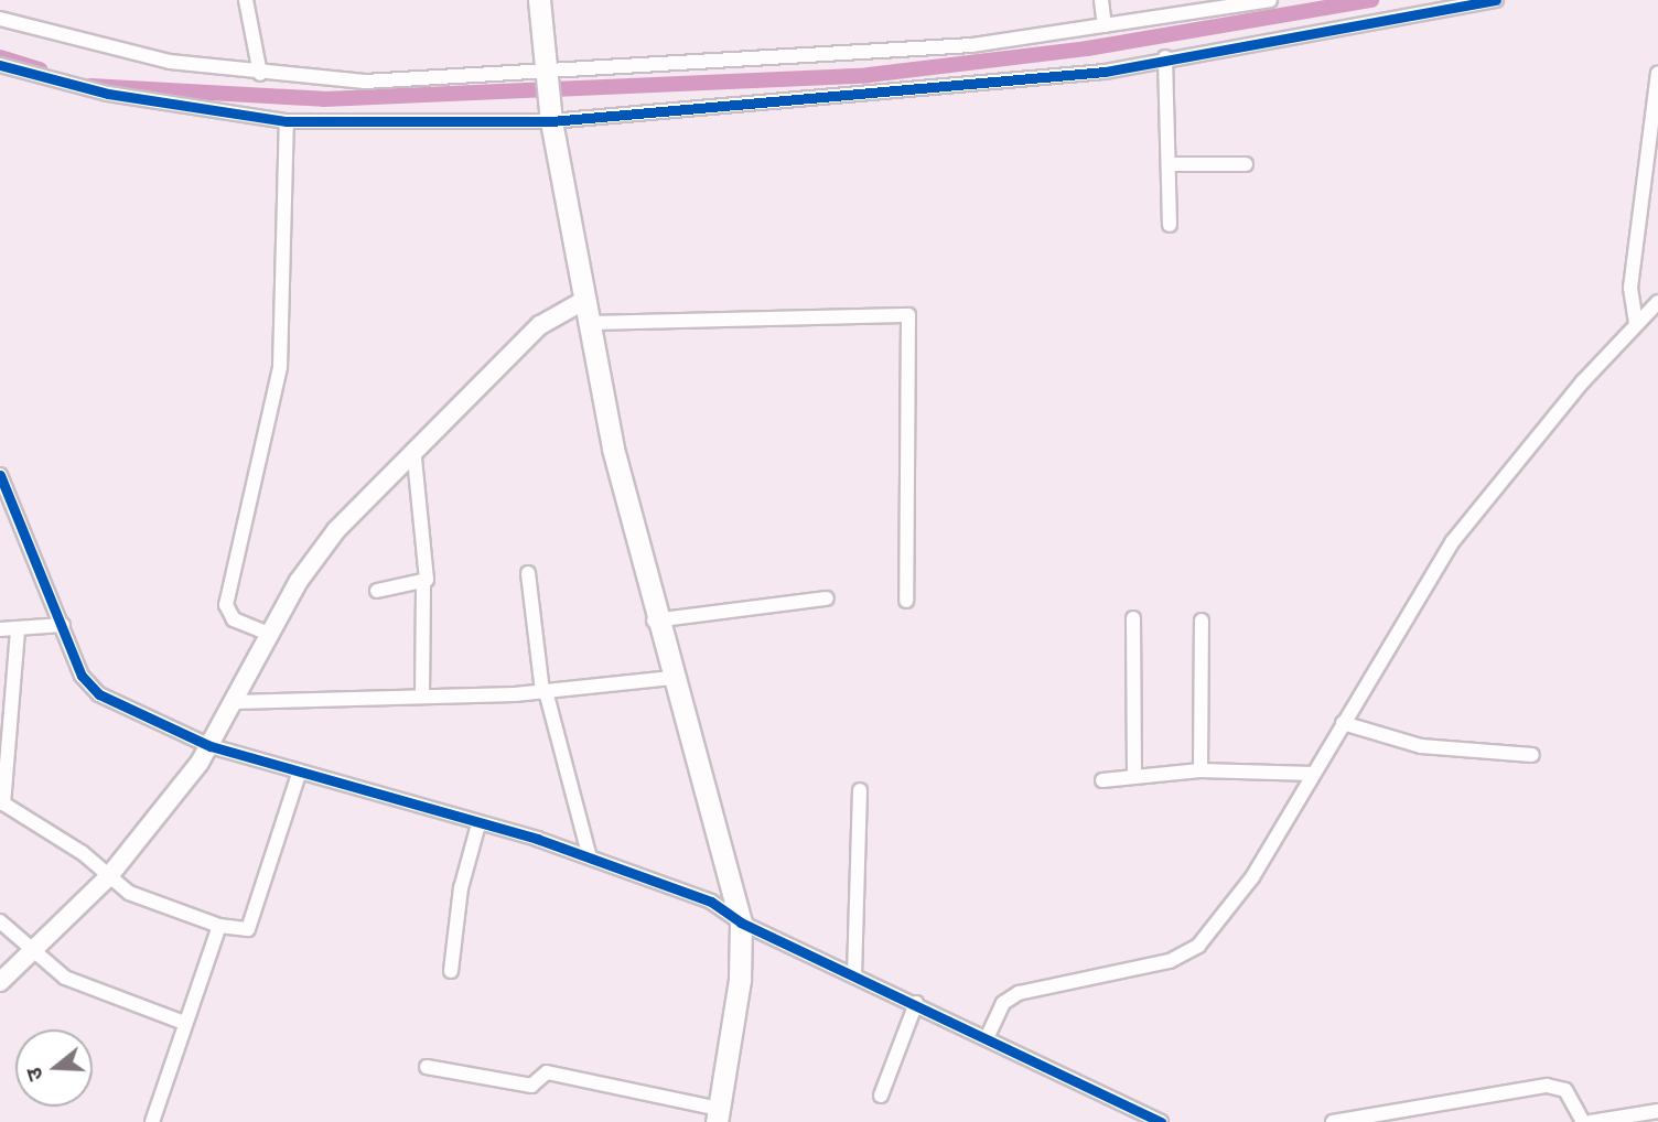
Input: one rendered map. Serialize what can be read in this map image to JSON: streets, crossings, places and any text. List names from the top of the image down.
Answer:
{
  "north": "left"
}
